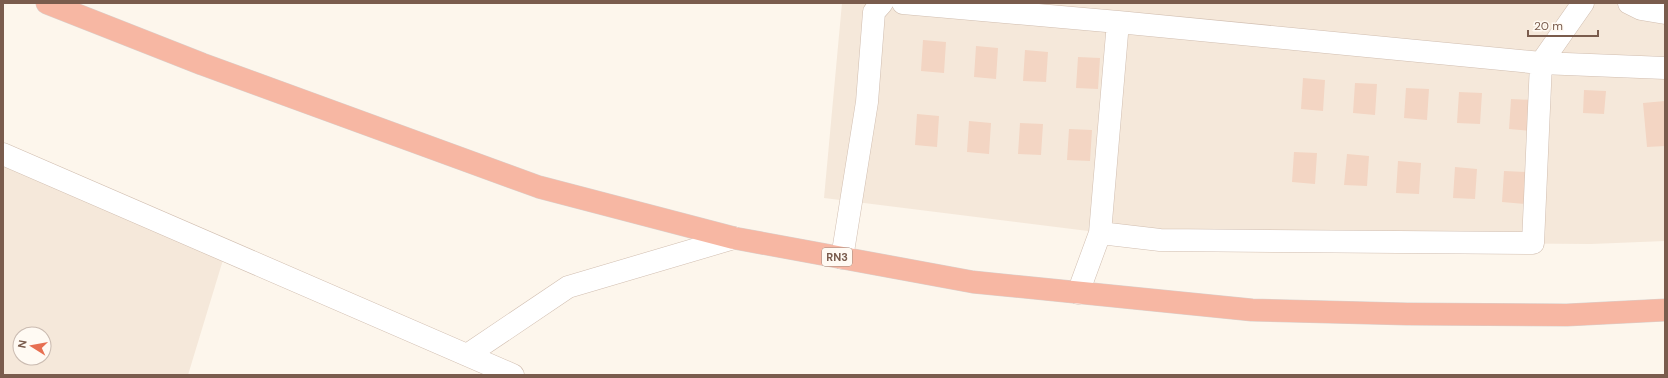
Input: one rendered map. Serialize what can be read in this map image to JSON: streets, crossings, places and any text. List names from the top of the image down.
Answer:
{
  "streets": {
    "highway": ["RN3"]
  },
  "scale_bar": "20 m",
  "north": "left"
}
